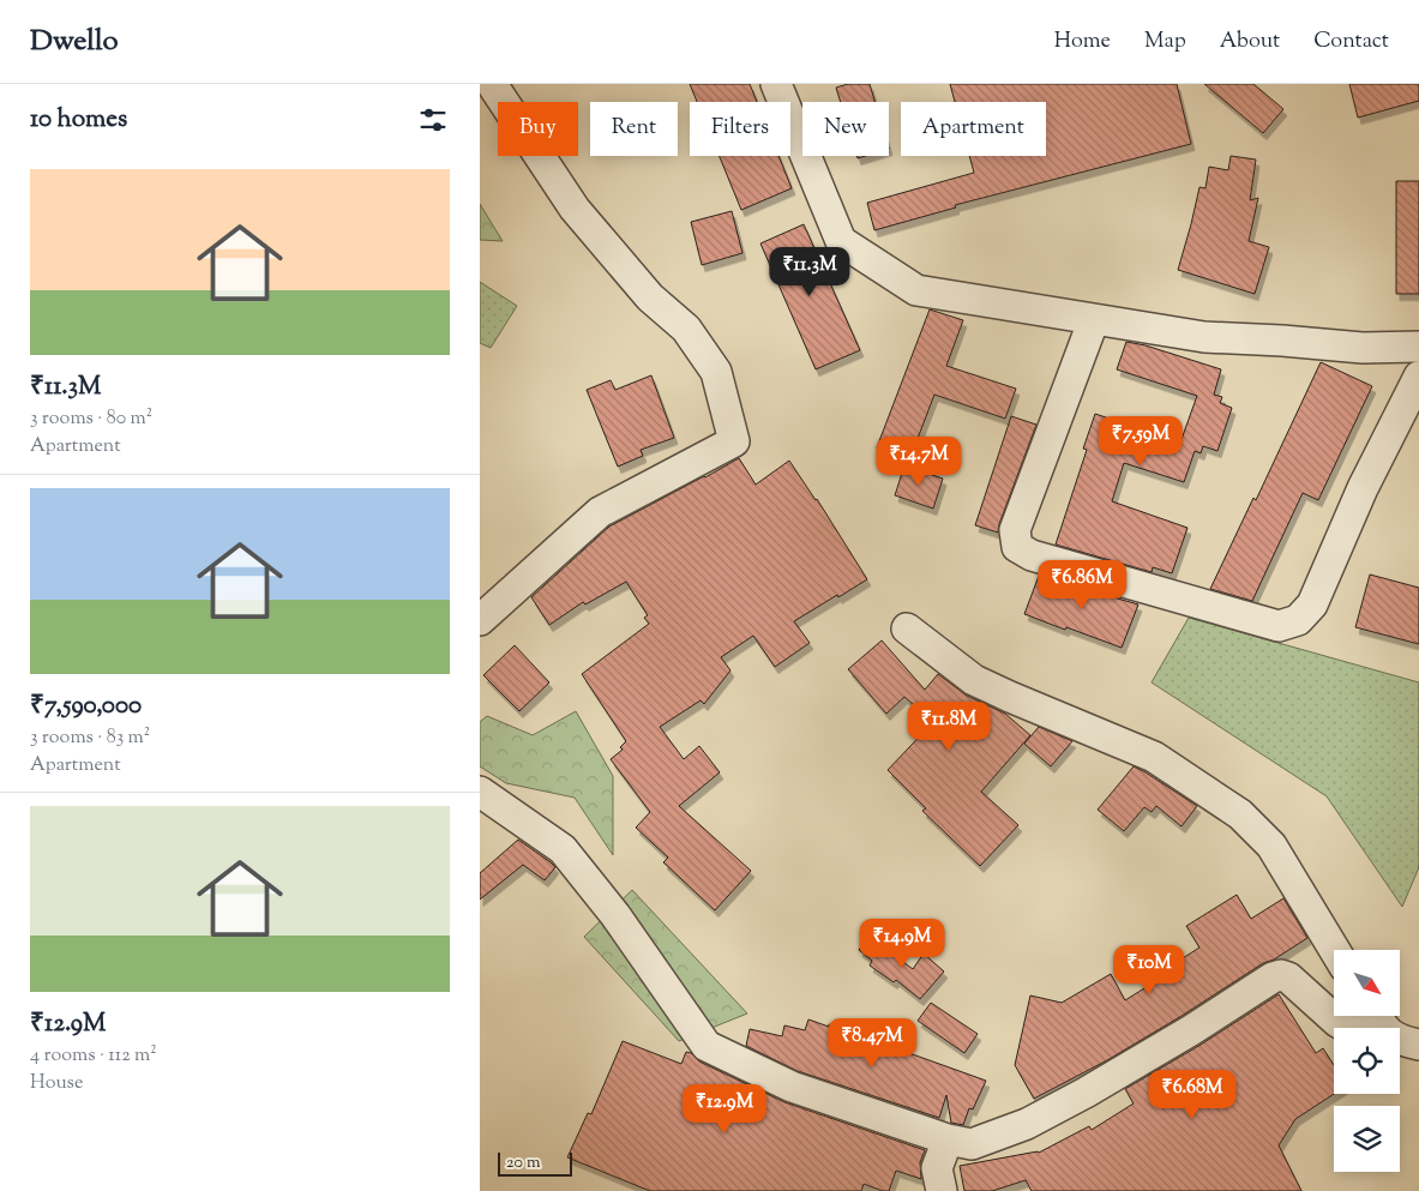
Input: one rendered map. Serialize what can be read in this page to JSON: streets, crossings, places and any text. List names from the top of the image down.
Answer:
{
  "scale_bar": "20 m",
  "north": "bottom right",
  "page": {
    "header": "Dwello",
    "nav": [
      "Home",
      "Map",
      "About",
      "Contact"
    ],
    "heading": "10 homes",
    "chip": [
      "Buy",
      "Rent",
      "Filters",
      "New",
      "Apartment"
    ],
    "list": [
      {
        "name": "₹11.3M",
        "note": "3 rooms · 80 m² · Apartment"
      },
      {
        "name": "₹7,590,000",
        "note": "3 rooms · 83 m² · Apartment"
      },
      {
        "name": "₹12.9M",
        "note": "4 rooms · 112 m² · House"
      }
    ],
    "price": [
      "₹11.3M",
      "₹7.59M",
      "₹14.7M",
      "₹6.86M",
      "₹11.8M",
      "₹14.9M",
      "₹10M",
      "₹8.47M",
      "₹6.68M",
      "₹12.9M"
    ],
    "scale": "20 m"
  }
}
